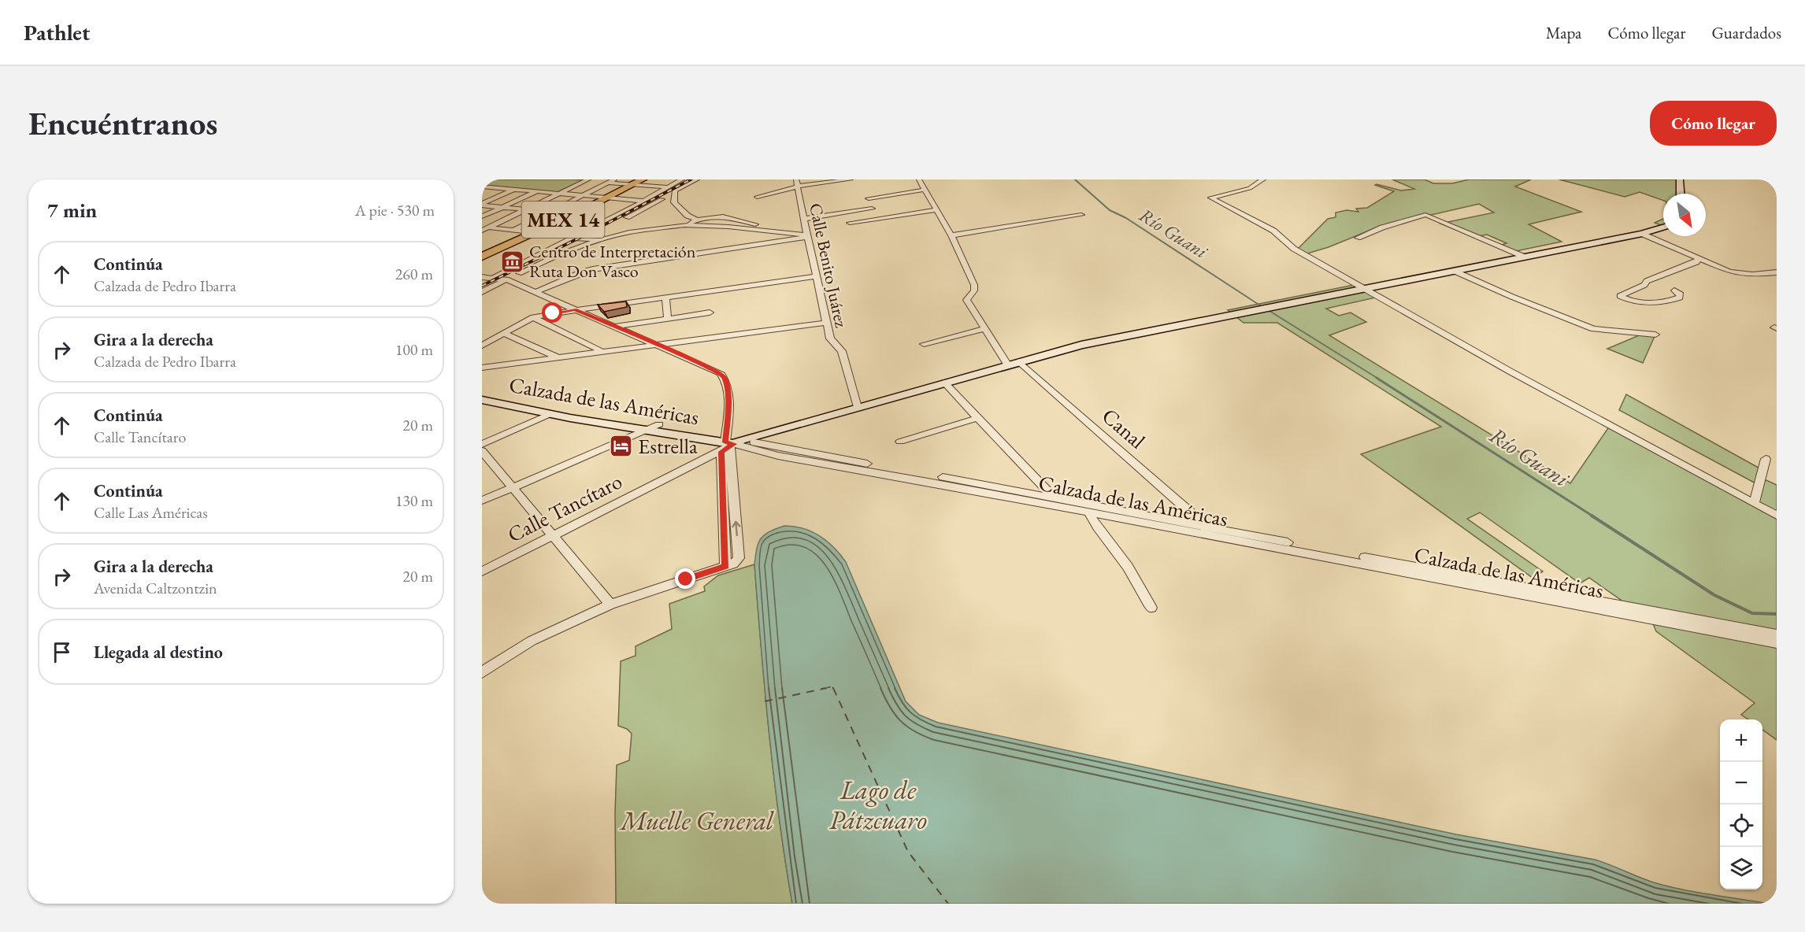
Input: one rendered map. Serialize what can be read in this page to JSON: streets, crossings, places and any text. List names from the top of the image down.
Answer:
{
  "streets": {
    "main road": ["MEX 14", "Calzada de las Américas"],
    "street": ["Calle Benito Juárez", "Canal", "Calle Tancítaro"]
  },
  "crossings": [
    ["Calzada de las Américas", "Canal"],
    ["Calzada de las Américas", "Calle Tancítaro"]
  ],
  "water": ["Río Guani", "Lago de Pátzcuaro"],
  "parks": ["Muelle General"],
  "places": {
    "museum": ["Centro de Interpretación Ruta Don Vasco"],
    "hotel": ["Estrella"]
  },
  "north": "bottom right",
  "page": {
    "header": "Pathlet",
    "nav": ["Mapa", "Cómo llegar", "Guardados"],
    "buttons": "Cómo llegar",
    "title": "Encuéntranos",
    "heading": ["7 min", "A pie · 530 m"],
    "list": [
      ["Continúa", "Calzada de Pedro Ibarra", "260 m"],
      ["Gira a la derecha", "Calzada de Pedro Ibarra", "100 m"],
      ["Continúa", "Calle Tancítaro", "20 m"],
      ["Continúa", "Calle Las Américas", "130 m"],
      ["Gira a la derecha", "Avenida Caltzontzin", "20 m"],
      "Llegada al destino"
    ],
    "map_buttons": ["+", "−"]
  }
}
